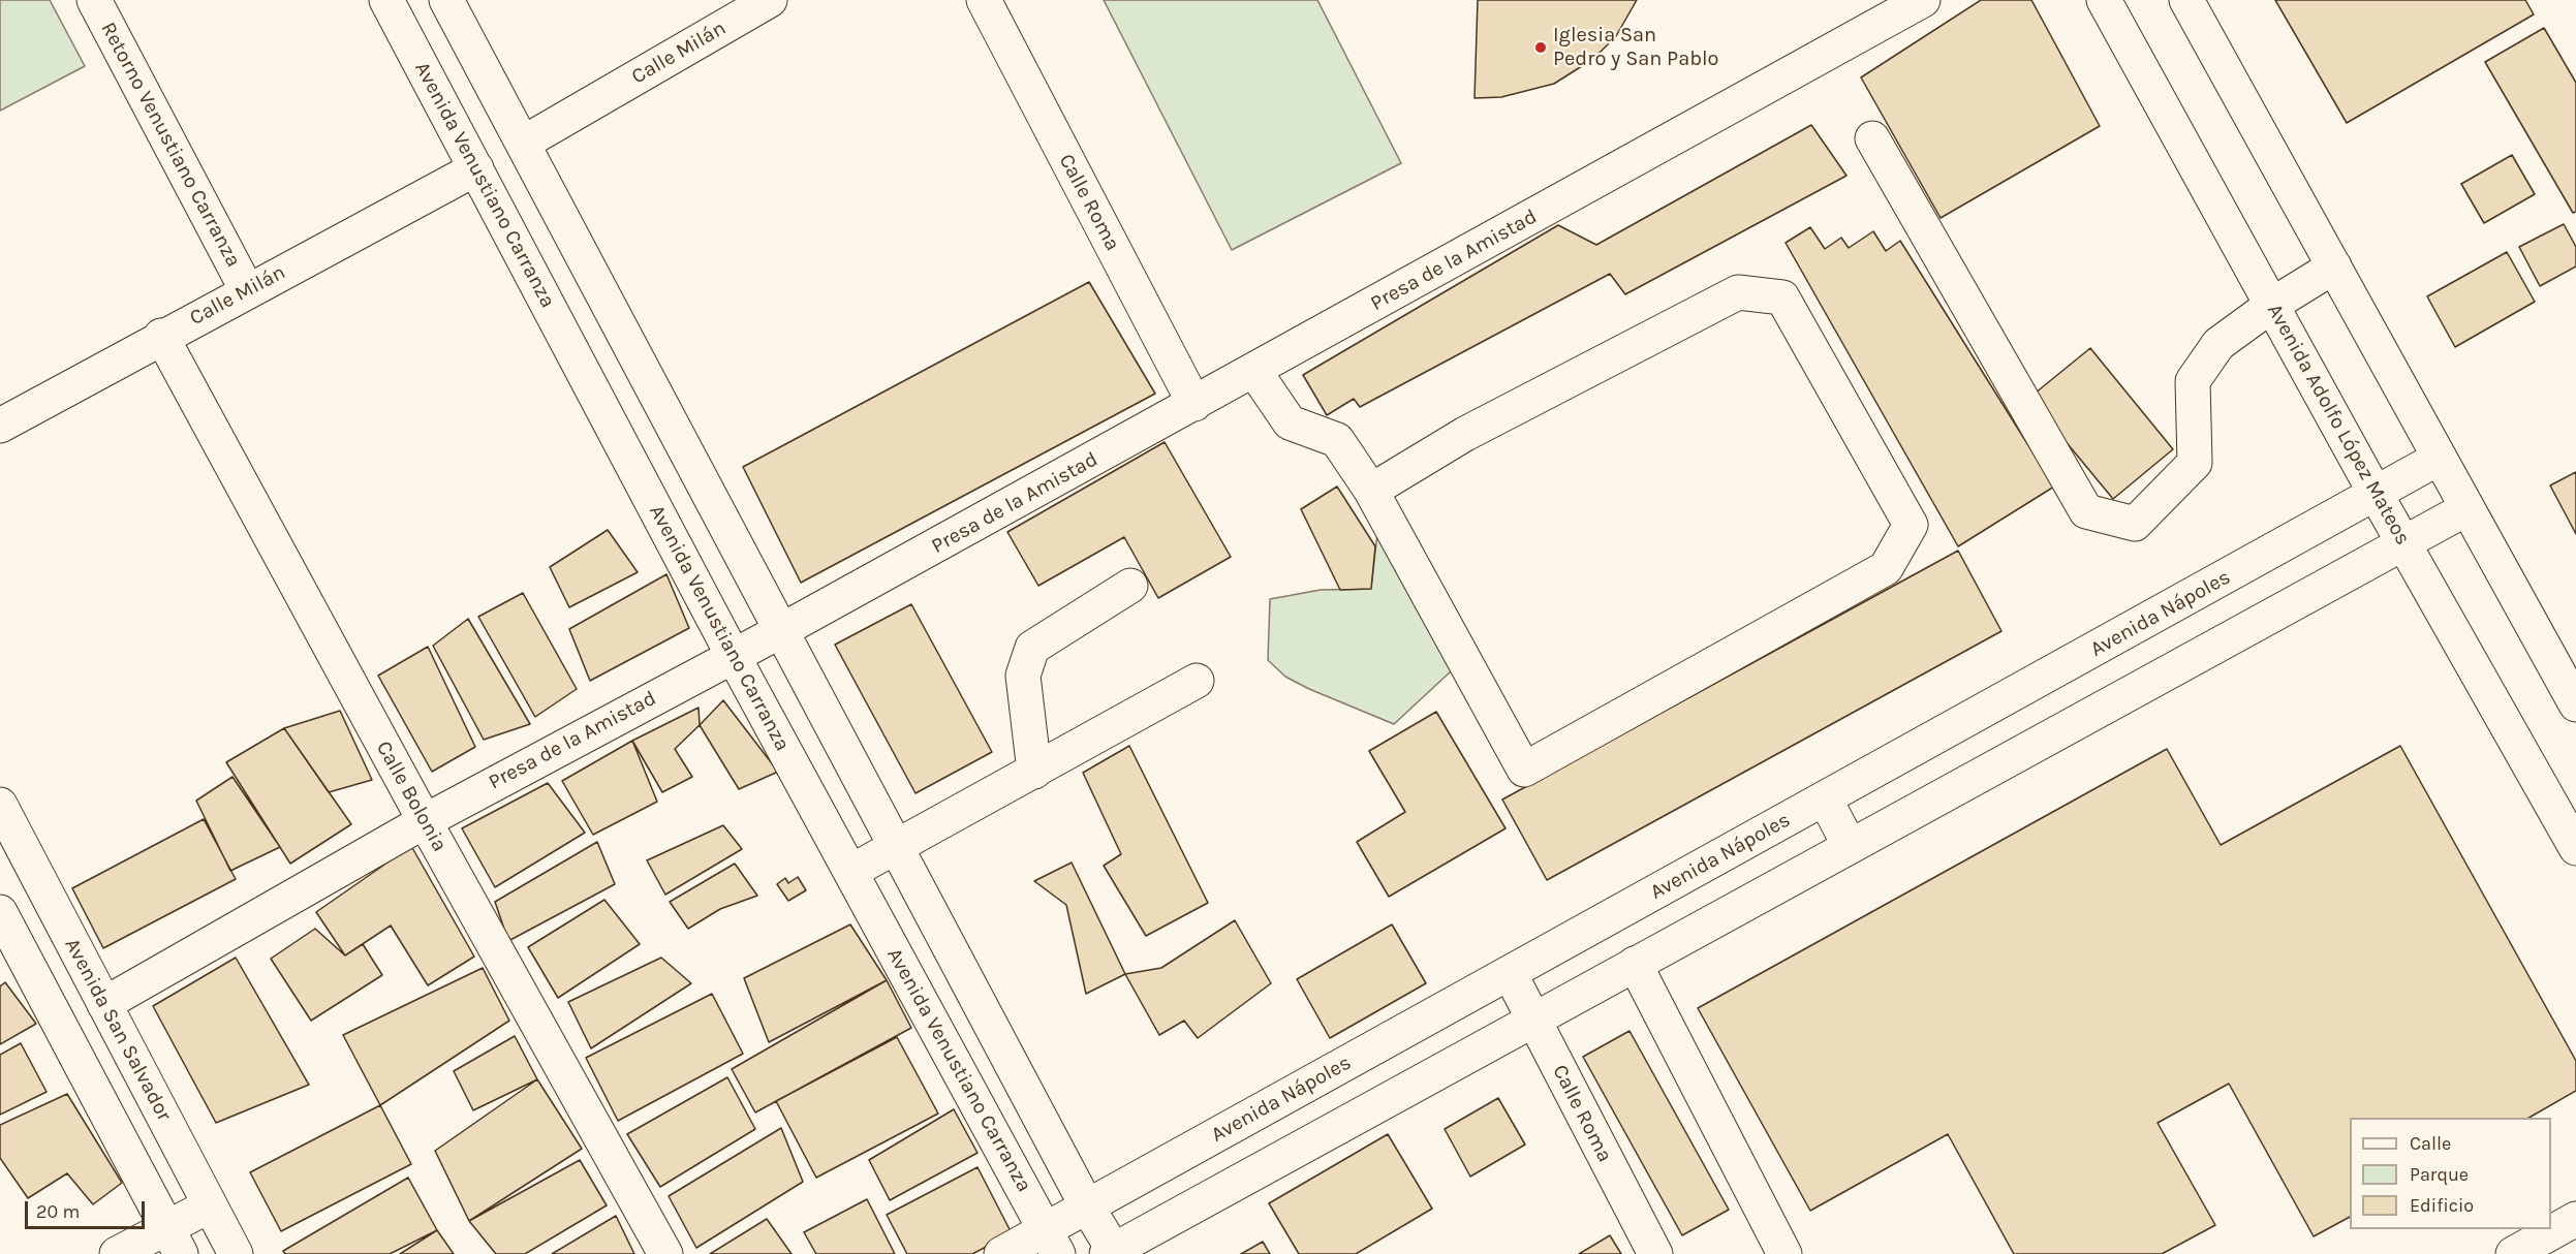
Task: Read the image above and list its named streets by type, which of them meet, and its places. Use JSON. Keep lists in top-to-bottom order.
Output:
{
  "streets": {
    "street": [
      "Calle Milán",
      "Retorno Venustiano Carranza",
      "Avenida Venustiano Carranza",
      "Calle Roma",
      "Presa de la Amistad",
      "Avenida Adolfo López Mateos",
      "Avenida Nápoles",
      "Calle Bolonia",
      "Avenida San Salvador"
    ]
  },
  "crossings": [
    ["Calle Milán", "Retorno Venustiano Carranza"],
    ["Calle Milán", "Avenida Venustiano Carranza"],
    ["Calle Milán", "Calle Bolonia"],
    ["Avenida Venustiano Carranza", "Presa de la Amistad"],
    ["Avenida Venustiano Carranza", "Avenida Nápoles"],
    ["Calle Roma", "Presa de la Amistad"],
    ["Calle Roma", "Avenida Nápoles"],
    ["Presa de la Amistad", "Calle Bolonia"],
    ["Presa de la Amistad", "Avenida San Salvador"],
    ["Avenida Adolfo López Mateos", "Avenida Nápoles"]
  ],
  "places": ["Iglesia San Pedro y San Pablo"],
  "legend": ["Calle", "Parque", "Edificio"],
  "scale_bar": "20 m"
}
